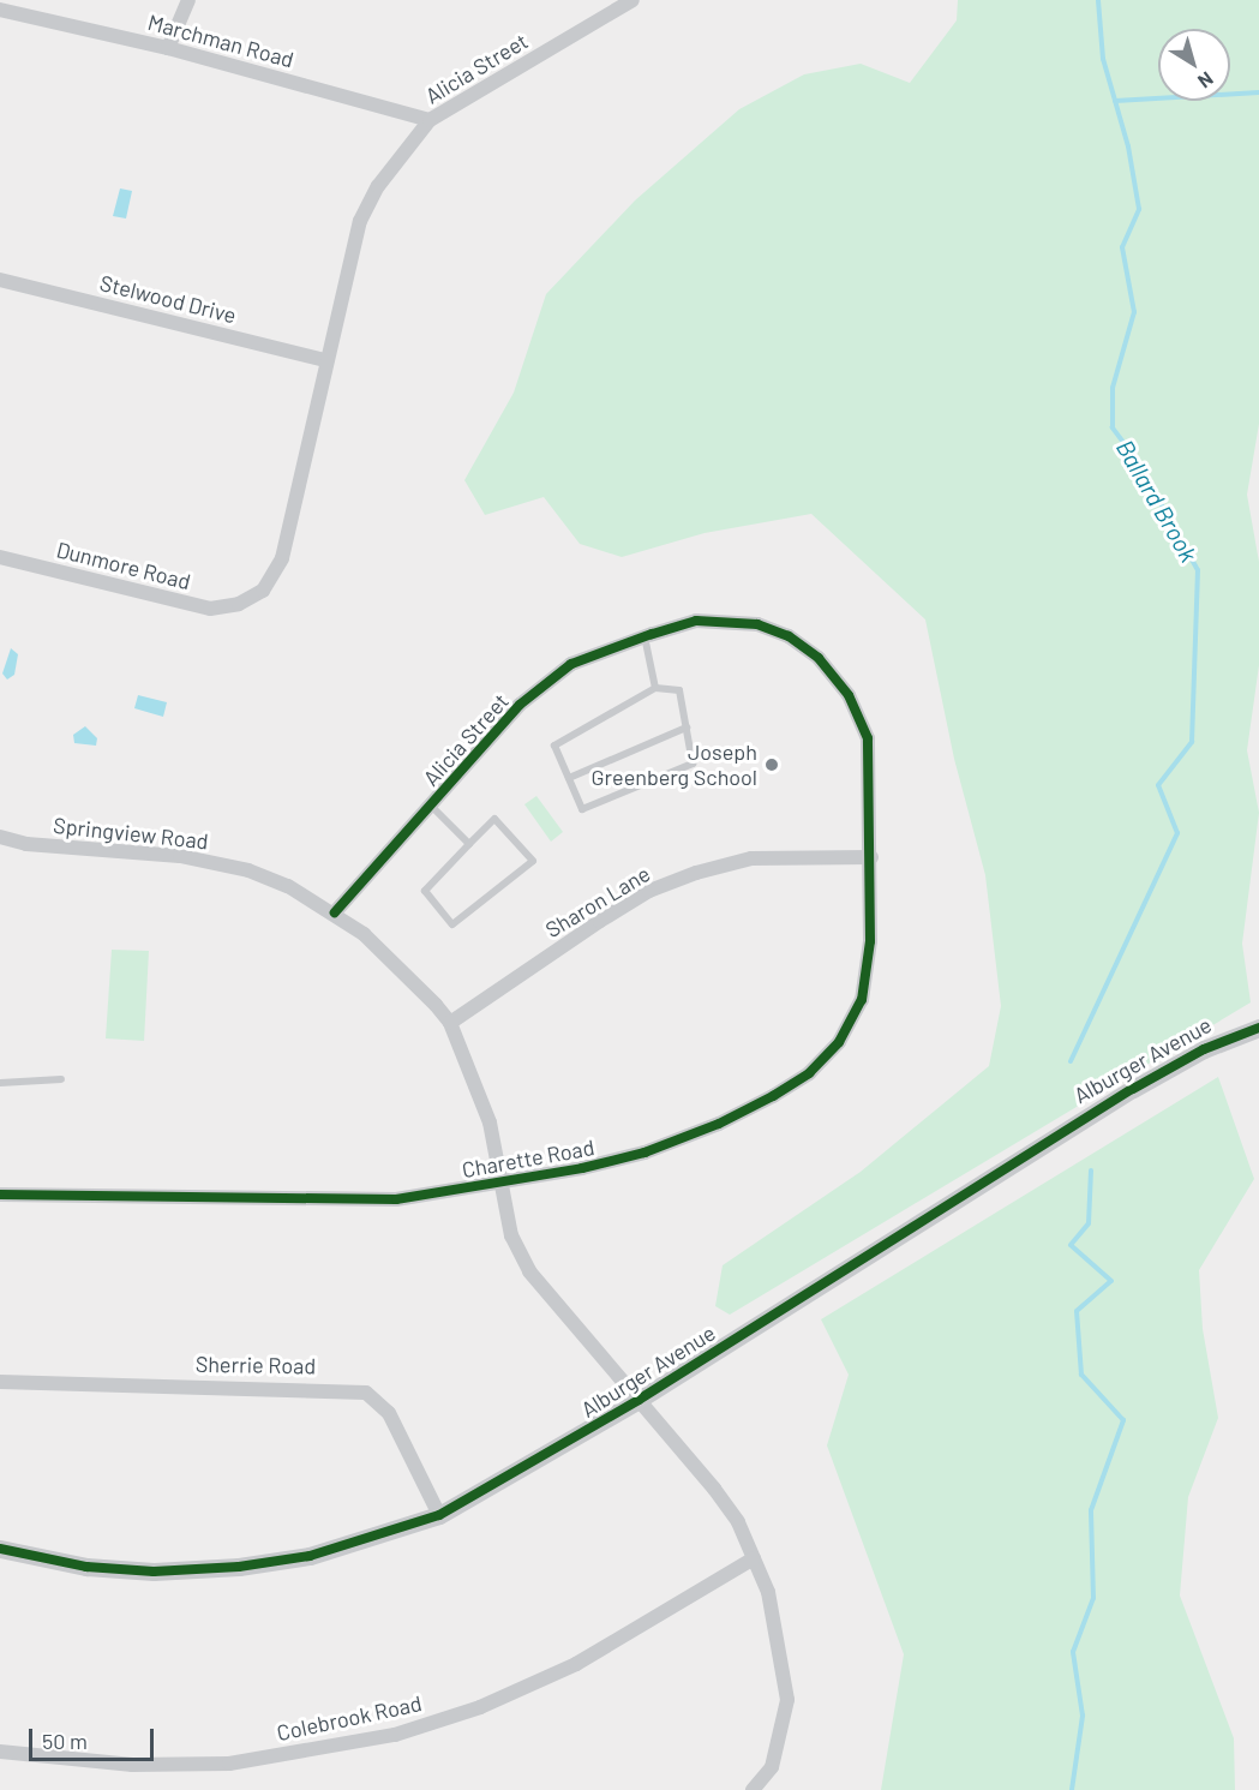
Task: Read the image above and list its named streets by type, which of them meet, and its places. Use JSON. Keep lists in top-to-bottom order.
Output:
{
  "streets": {
    "street": [
      "Marchman Road",
      "Alicia Street",
      "Stelwood Drive",
      "Dunmore Road",
      "Springview Road",
      "Sharon Lane",
      "Alburger Avenue",
      "Charette Road",
      "Sherrie Road",
      "Colebrook Road"
    ]
  },
  "crossings": [
    ["Marchman Road", "Alicia Street"],
    ["Alicia Street", "Stelwood Drive"],
    ["Alicia Street", "Dunmore Road"],
    ["Alicia Street", "Springview Road"],
    ["Alicia Street", "Sharon Lane"],
    ["Alicia Street", "Charette Road"],
    ["Springview Road", "Sharon Lane"],
    ["Springview Road", "Alburger Avenue"],
    ["Springview Road", "Charette Road"],
    ["Springview Road", "Colebrook Road"],
    ["Sharon Lane", "Charette Road"],
    ["Alburger Avenue", "Sherrie Road"]
  ],
  "water": ["Ballard Brook"],
  "places": ["Joseph Greenberg School"],
  "scale_bar": "50 m",
  "north": "bottom right"
}
